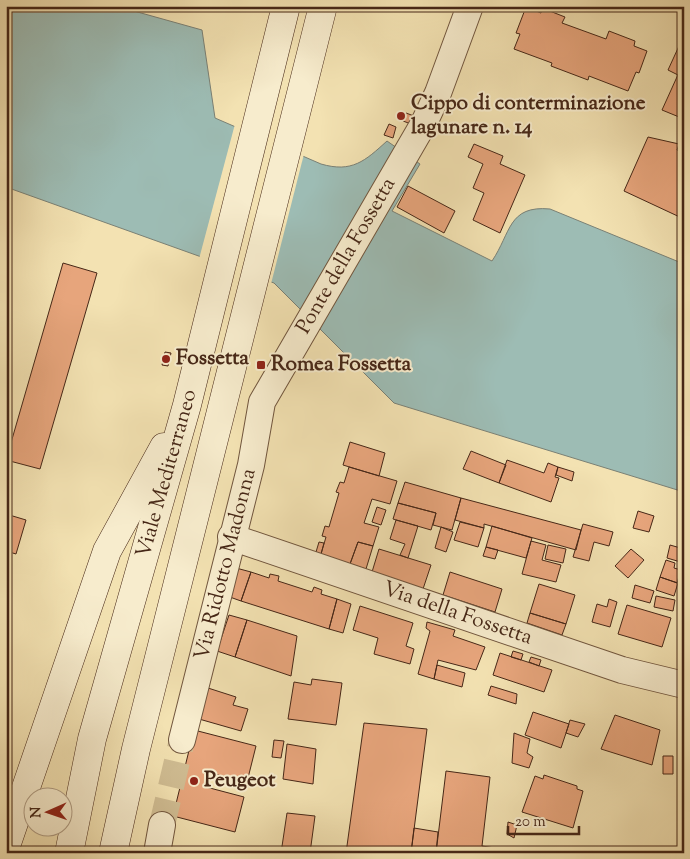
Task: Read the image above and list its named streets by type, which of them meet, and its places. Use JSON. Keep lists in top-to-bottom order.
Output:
{
  "streets": {
    "street": [
      "Ponte della Fossetta",
      "Viale Mediterraneo",
      "Via Ridotto Madonna",
      "Via della Fossetta"
    ]
  },
  "crossings": [
    ["Ponte della Fossetta", "Via Ridotto Madonna"],
    ["Via Ridotto Madonna", "Via della Fossetta"]
  ],
  "places": {
    "other": ["Cippo di conterminazione lagunare n. 14", "Fossetta", "Peugeot"],
    "transit": ["Romea Fossetta"]
  },
  "scale_bar": "20 m",
  "north": "left"
}
